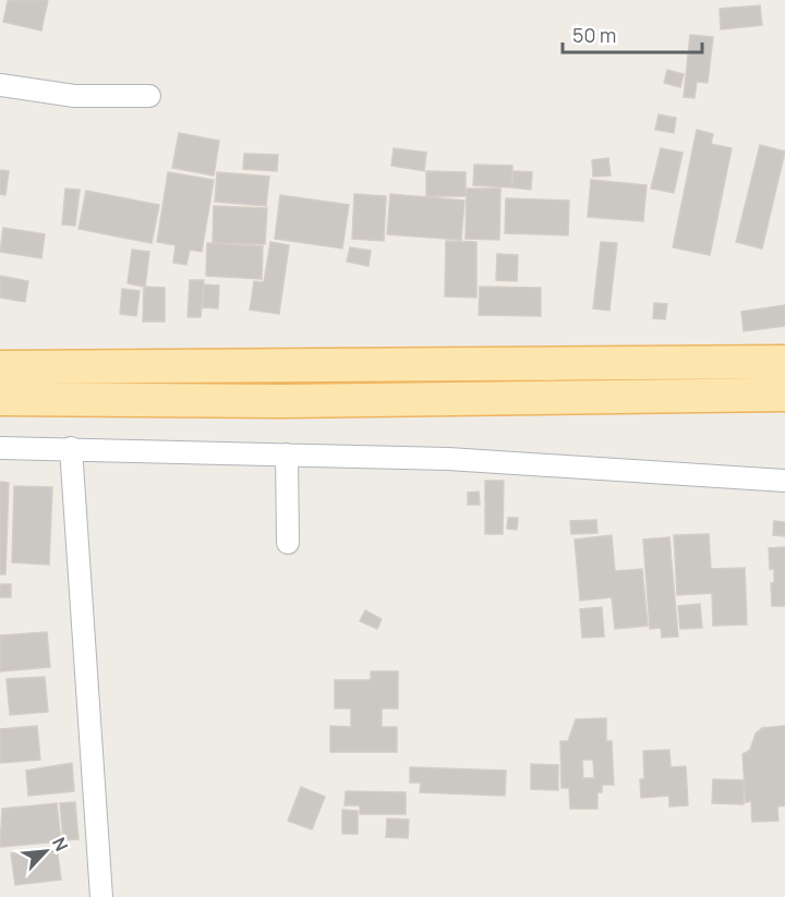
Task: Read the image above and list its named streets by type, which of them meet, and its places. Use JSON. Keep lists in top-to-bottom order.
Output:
{
  "scale_bar": "50 m",
  "north": "top right"
}
